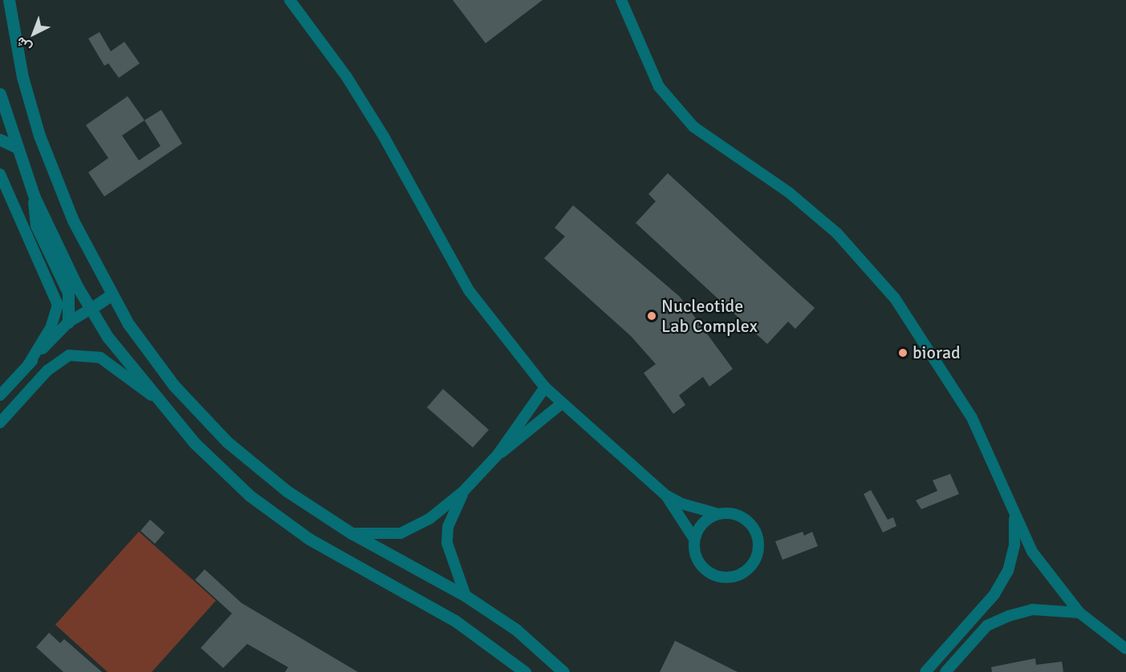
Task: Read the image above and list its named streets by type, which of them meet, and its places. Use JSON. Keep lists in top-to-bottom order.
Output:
{
  "places": ["Nucleotide Lab Complex", "biorad"],
  "north": "bottom left"
}
